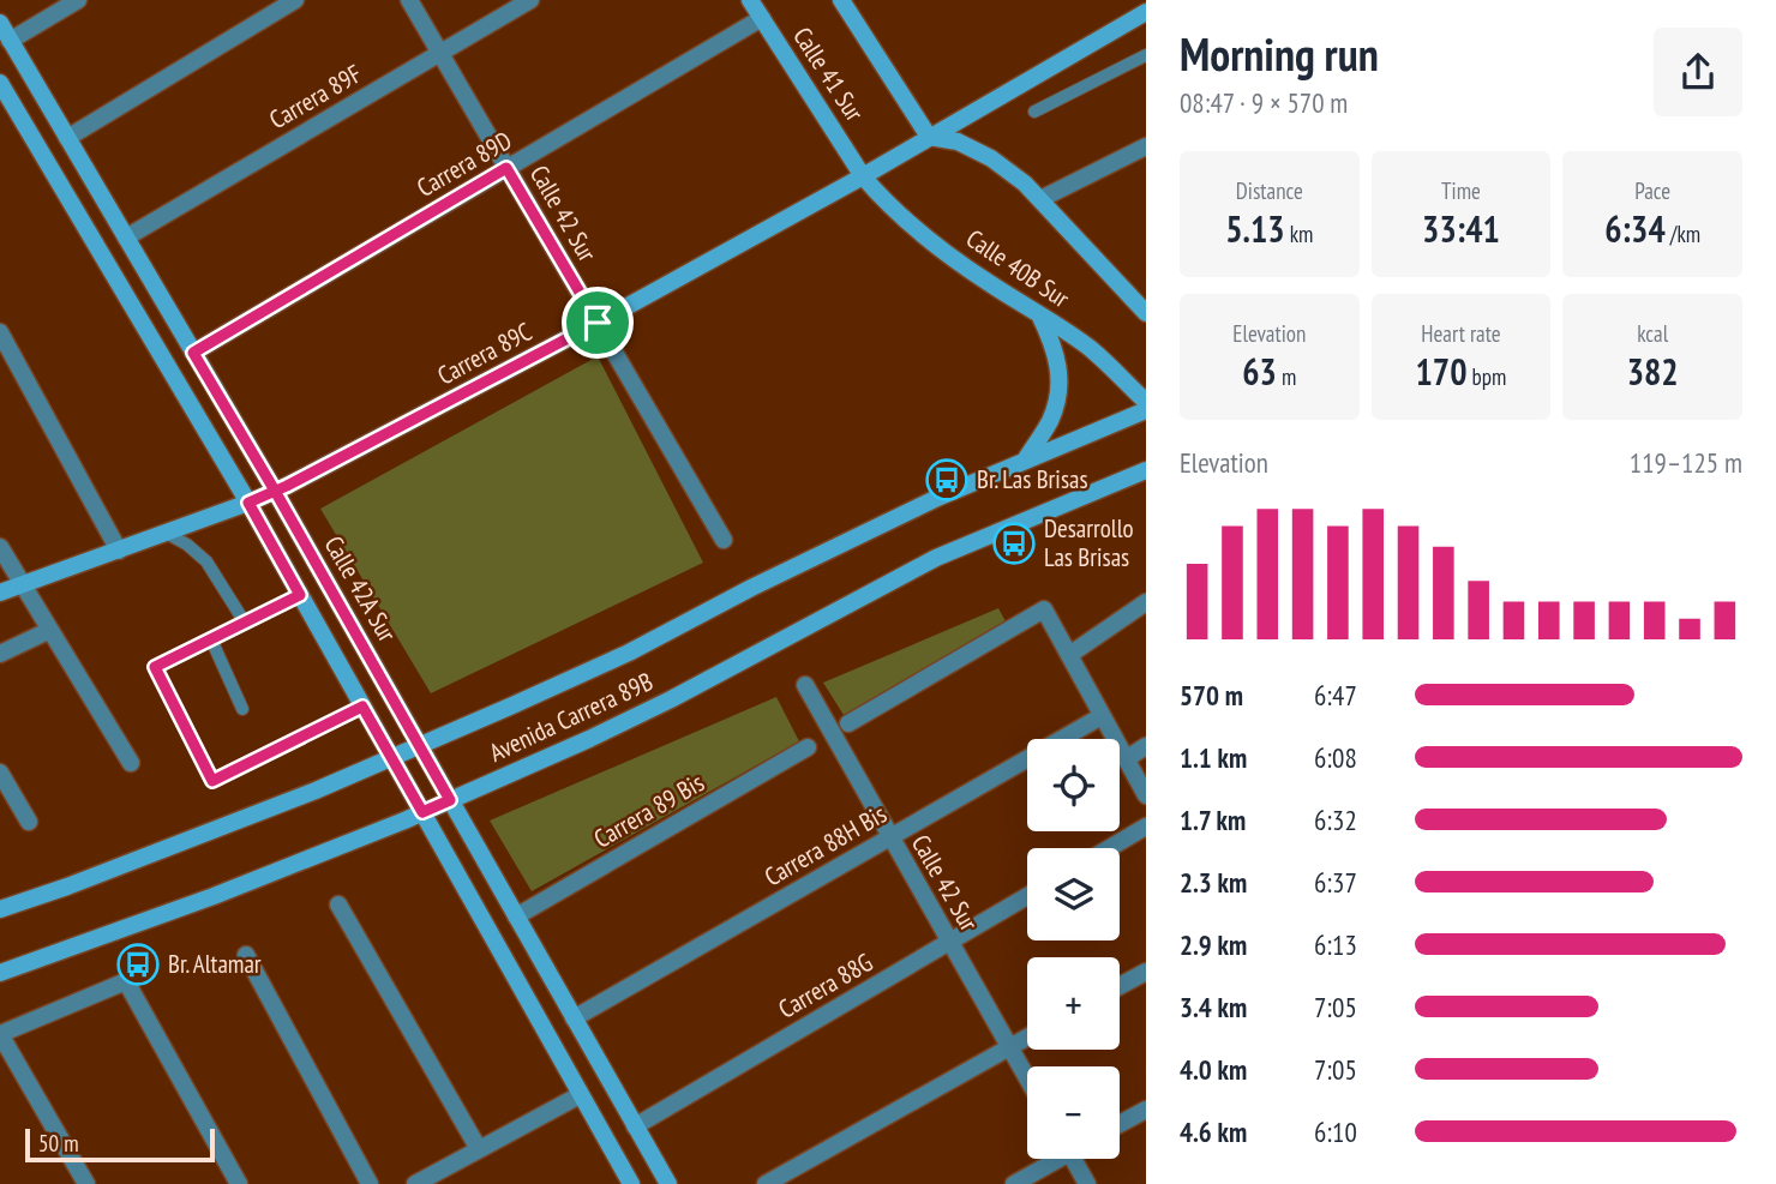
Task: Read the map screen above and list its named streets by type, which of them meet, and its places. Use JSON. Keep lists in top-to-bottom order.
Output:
{
  "streets": {
    "street": [
      "Calle 41 Sur",
      "Carrera 89F",
      "Carrera 89D",
      "Calle 42 Sur",
      "Calle 40B Sur",
      "Carrera 89C",
      "Calle 42A Sur",
      "Avenida Carrera 89B",
      "Carrera 89 Bis",
      "Carrera 88H Bis",
      "Carrera 88G"
    ]
  },
  "crossings": [
    ["Calle 41 Sur", "Carrera 89D"],
    ["Calle 41 Sur", "Calle 40B Sur"],
    ["Calle 41 Sur", "Carrera 89C"],
    ["Carrera 89F", "Calle 42 Sur"],
    ["Carrera 89F", "Calle 42A Sur"],
    ["Carrera 89D", "Calle 42 Sur"],
    ["Carrera 89D", "Calle 42A Sur"],
    ["Calle 42 Sur", "Carrera 89C"],
    ["Calle 42 Sur", "Carrera 88H Bis"],
    ["Calle 42 Sur", "Carrera 88G"],
    ["Calle 40B Sur", "Carrera 89C"],
    ["Carrera 89C", "Calle 42A Sur"],
    ["Calle 42A Sur", "Avenida Carrera 89B"],
    ["Calle 42A Sur", "Carrera 89 Bis"],
    ["Calle 42A Sur", "Carrera 88H Bis"],
    ["Calle 42A Sur", "Carrera 88G"]
  ],
  "places": {
    "bus stop": ["Br. Las Brisas", "Desarrollo Las Brisas", "Br. Altamar"]
  },
  "scale_bar": "50 m",
  "page": {
    "heading": ["Morning run", "08:47 · 9 × 570 m"],
    "stats": [
      ["Distance", "5.13 km"],
      ["Time", "33:41"],
      ["Pace", "6:34 /km"],
      ["Elevation", "63 m"],
      ["Heart rate", "170 bpm"],
      ["kcal", "382"]
    ],
    "chart": ["Elevation", "119–125 m"],
    "list": [
      {
        "name": "570 m",
        "note": "6:47"
      },
      {
        "name": "1.1 km",
        "note": "6:08"
      },
      {
        "name": "1.7 km",
        "note": "6:32"
      },
      {
        "name": "2.3 km",
        "note": "6:37"
      },
      {
        "name": "2.9 km",
        "note": "6:13"
      },
      {
        "name": "3.4 km",
        "note": "7:05"
      },
      {
        "name": "4.0 km",
        "note": "7:05"
      },
      {
        "name": "4.6 km",
        "note": "6:10"
      }
    ],
    "map_buttons": ["+", "−"],
    "scale": "50 m"
  }
}
